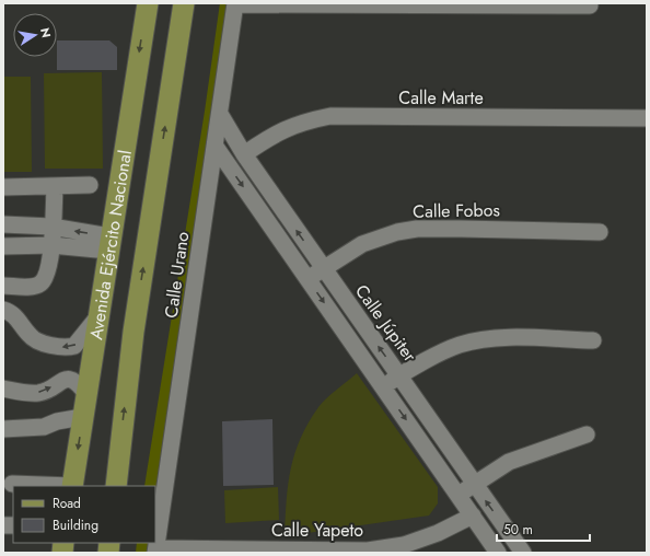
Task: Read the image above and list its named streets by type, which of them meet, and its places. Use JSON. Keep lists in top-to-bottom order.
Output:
{
  "streets": {
    "main road": ["Avenida Ejército Nacional"],
    "street": [
      "Calle Marte",
      "Calle Fobos",
      "Calle Urano",
      "Calle Júpiter",
      "Calle Yapeto"
    ]
  },
  "crossings": [
    ["Calle Marte", "Calle Júpiter"],
    ["Calle Fobos", "Calle Júpiter"],
    ["Calle Urano", "Calle Júpiter"],
    ["Calle Urano", "Calle Yapeto"]
  ],
  "legend": ["Road", "Building"],
  "scale_bar": "50 m",
  "north": "right"
}
